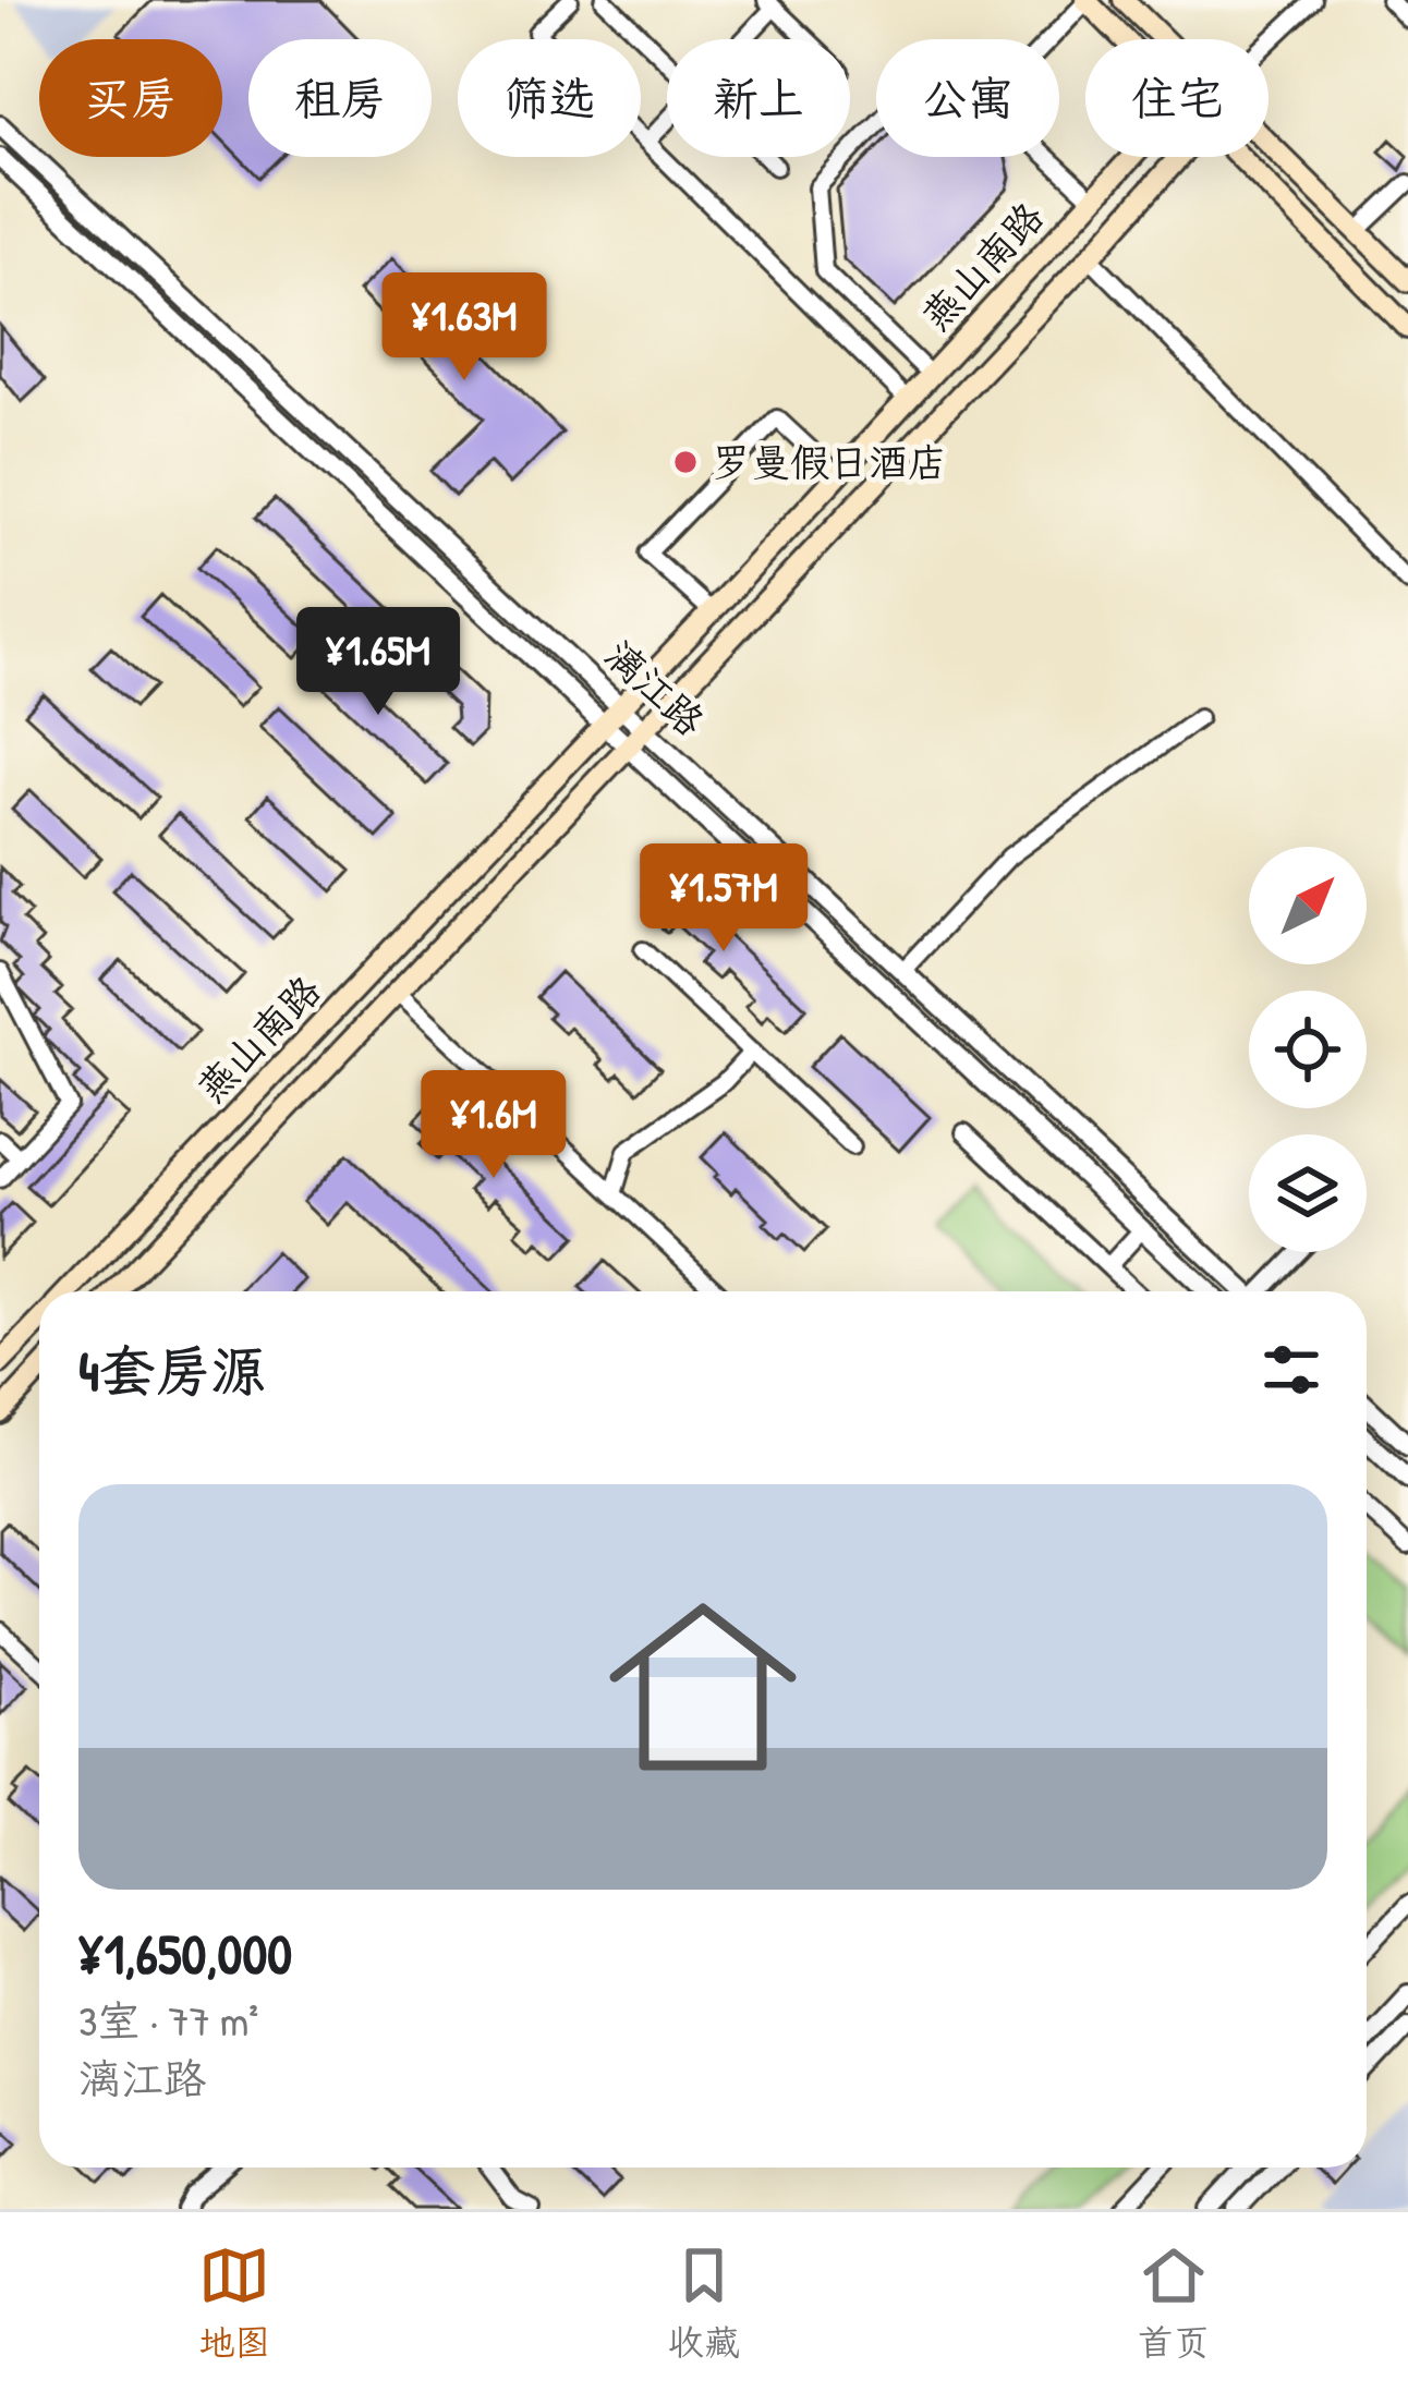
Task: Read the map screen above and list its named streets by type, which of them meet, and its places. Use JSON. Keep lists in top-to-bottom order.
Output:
{
  "streets": {
    "main road": ["燕山南路"],
    "street": ["漓江路"]
  },
  "crossings": [
    ["燕山南路", "漓江路"]
  ],
  "places": ["罗曼假日酒店"],
  "north": "top right",
  "page": {
    "chip": [
      "买房",
      "租房",
      "筛选",
      "新上",
      "公寓",
      "住宅"
    ],
    "price": [
      "¥1.63M",
      "¥1.65M",
      "¥1.57M",
      "¥1.6M"
    ],
    "heading": "4套房源",
    "list": [
      {
        "name": "¥1,650,000",
        "note": "3室 · 77 m² · 漓江路"
      }
    ],
    "tabs": ["地图", "收藏", "首页"]
  }
}
